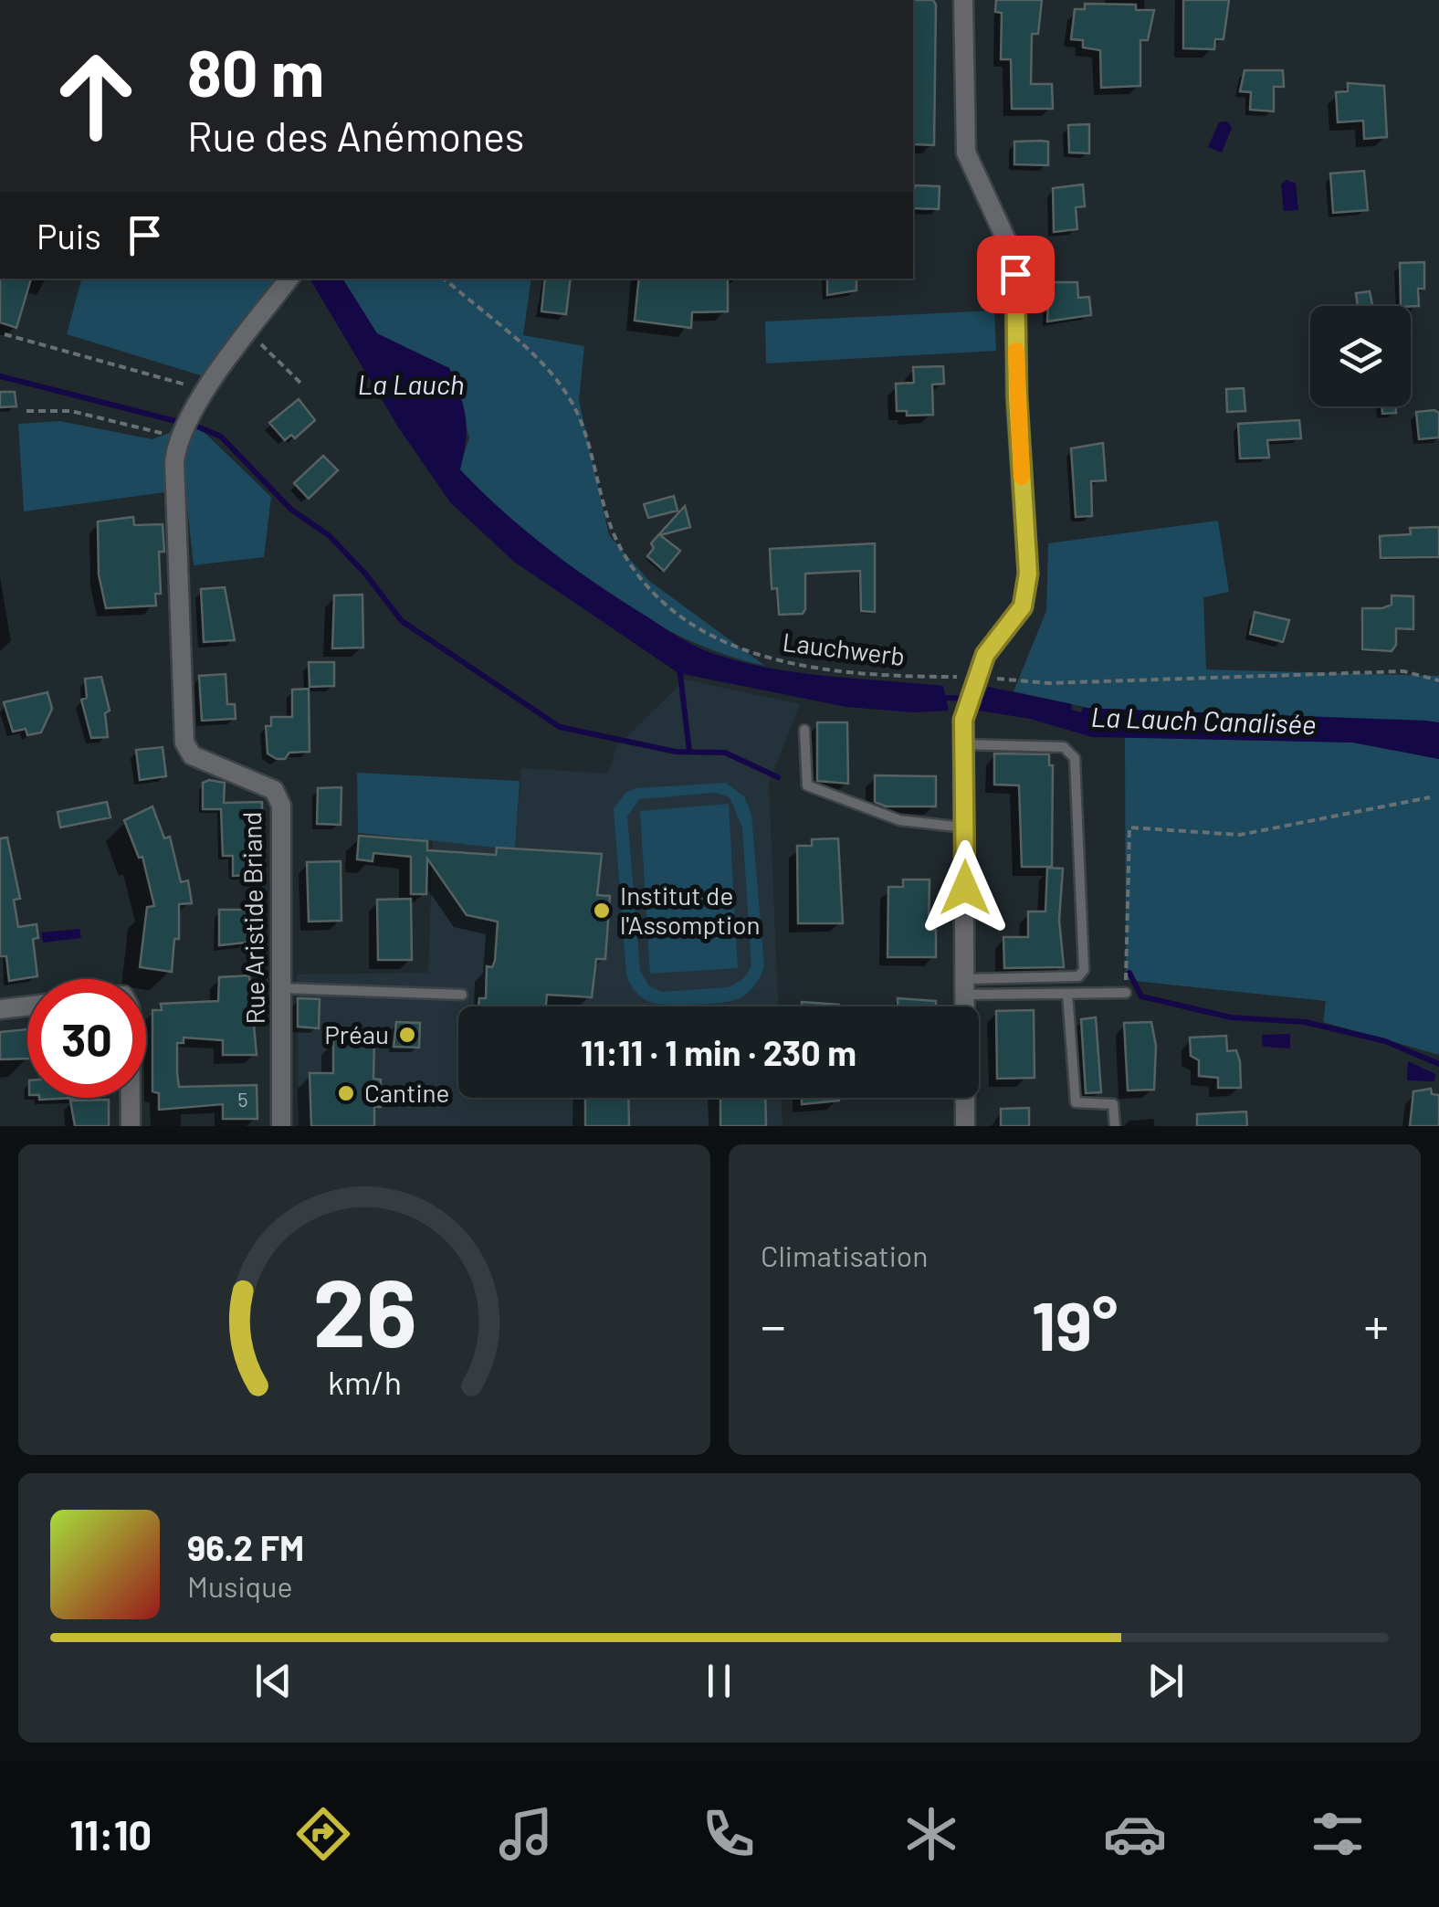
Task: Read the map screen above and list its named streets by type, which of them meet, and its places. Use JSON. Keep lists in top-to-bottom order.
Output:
{
  "streets": {
    "street": ["Rue Aristide Briand"],
    "path": ["Lauchwerb"]
  },
  "water": ["La Lauch", "La Lauch Canalisée"],
  "places": ["Institut de l'Assomption", "Préau", "Cantine"],
  "house_numbers": ["5"],
  "page": {
    "turn": ["80 m", "Rue des Anémones"],
    "then": "Puis",
    "limit": "30",
    "trip": "11:11 · 1 min · 230 m",
    "tile": "Climatisation",
    "heat": ["−", "19°", "+"],
    "song": ["96.2 FM", "Musique"],
    "tabs": "11:10",
    "gauge": ["26", "km/h"]
  }
}
